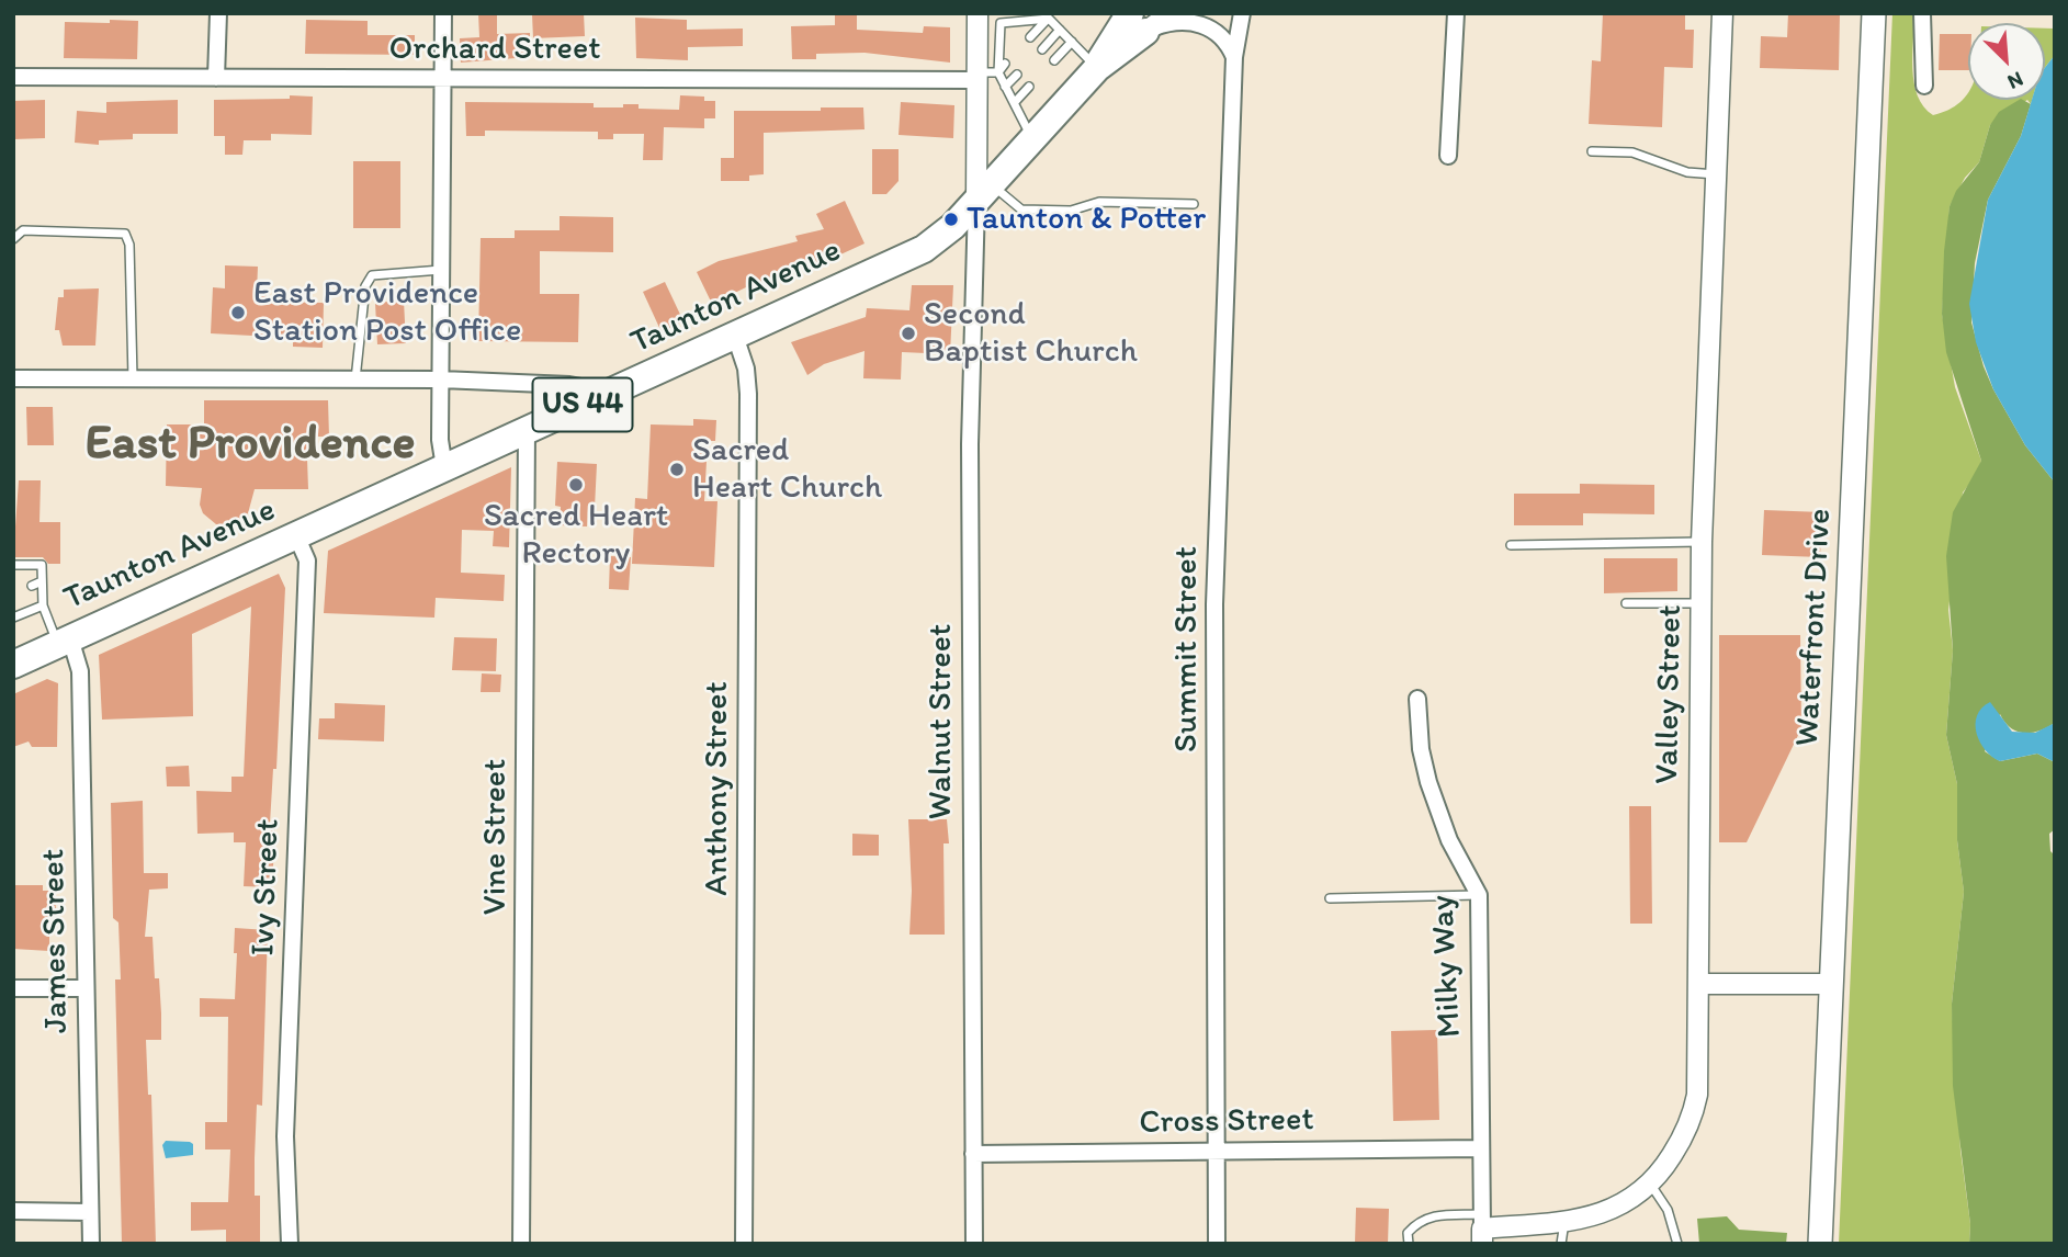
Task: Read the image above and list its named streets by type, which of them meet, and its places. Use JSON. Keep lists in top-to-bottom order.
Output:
{
  "streets": {
    "highway": ["Taunton Avenue", "US 44"],
    "main road": ["Waterfront Drive"],
    "street": [
      "Orchard Street",
      "Summit Street",
      "Valley Street",
      "Walnut Street",
      "Anthony Street",
      "Vine Street",
      "Ivy Street",
      "James Street",
      "Milky Way",
      "Cross Street"
    ]
  },
  "crossings": [
    ["Taunton Avenue", "Walnut Street"],
    ["Taunton Avenue", "Anthony Street"],
    ["Taunton Avenue", "Vine Street"],
    ["Taunton Avenue", "Ivy Street"],
    ["Taunton Avenue", "James Street"],
    ["Summit Street", "Cross Street"],
    ["Valley Street", "Milky Way"],
    ["Walnut Street", "Cross Street"],
    ["Milky Way", "Cross Street"]
  ],
  "districts": ["East Providence"],
  "places": [
    "Taunton & Potter",
    "East Providence Station Post Office",
    "Second Baptist Church",
    "Sacred Heart Church",
    "Sacred Heart Rectory"
  ],
  "north": "bottom right"
}
